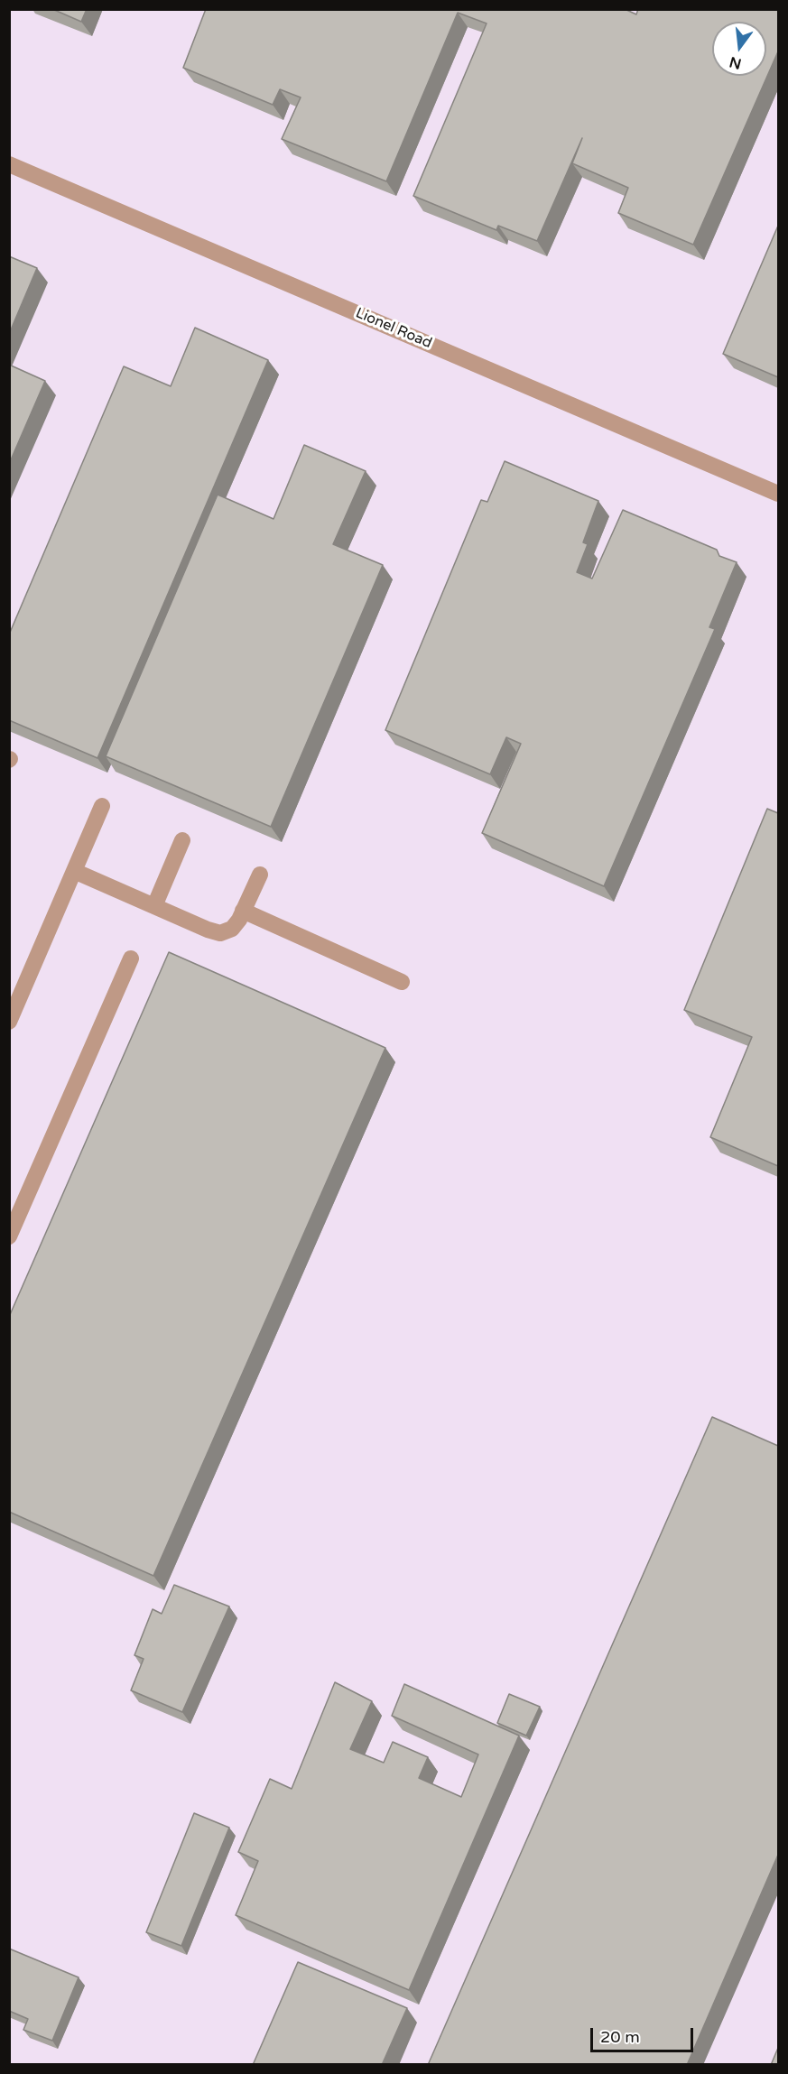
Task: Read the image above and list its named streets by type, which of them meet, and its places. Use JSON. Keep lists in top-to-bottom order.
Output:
{
  "streets": {
    "street": ["Lionel Road"]
  },
  "scale_bar": "20 m",
  "north": "bottom"
}
